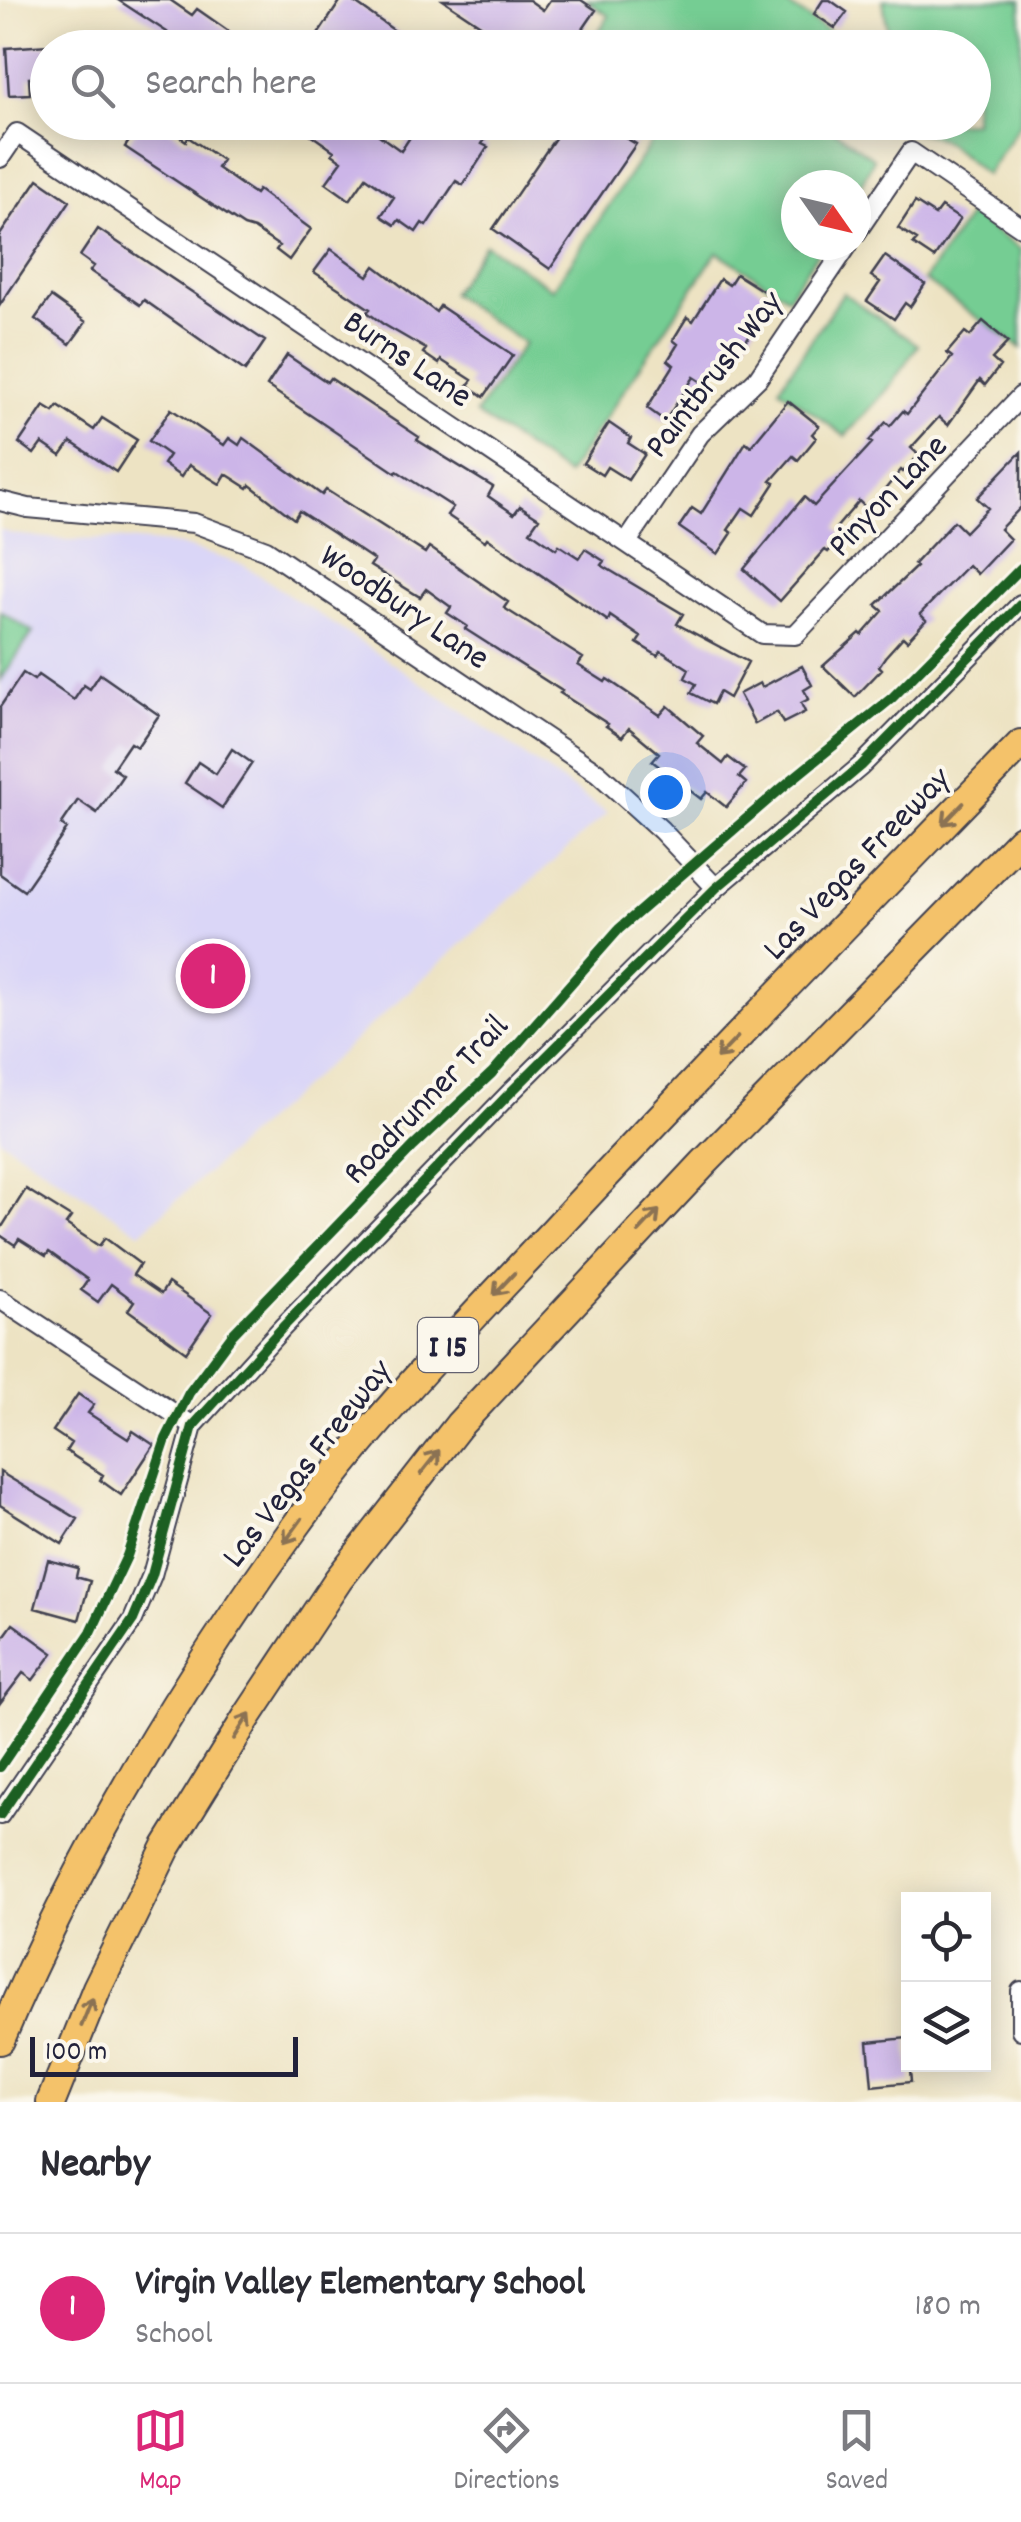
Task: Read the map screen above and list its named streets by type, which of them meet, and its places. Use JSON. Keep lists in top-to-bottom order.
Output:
{
  "streets": {
    "highway": ["Las Vegas Freeway", "I 15"],
    "street": [
      "Burns Lane",
      "Paintbrush Way",
      "Pinyon Lane",
      "Woodbury Lane"
    ],
    "cycle path": ["Roadrunner Trail"]
  },
  "crossings": [
    ["Burns Lane", "Paintbrush Way"],
    ["Burns Lane", "Pinyon Lane"]
  ],
  "scale_bar": "100 m",
  "north": "bottom right",
  "page": {
    "search": "Search here",
    "pins": "1",
    "scale": "100 m",
    "heading": "Nearby",
    "list": [
      {
        "mark": "1",
        "name": "Virgin Valley Elementary School",
        "note": "School",
        "value": "180 m"
      }
    ],
    "nav": ["Map", "Directions", "Saved"]
  }
}
